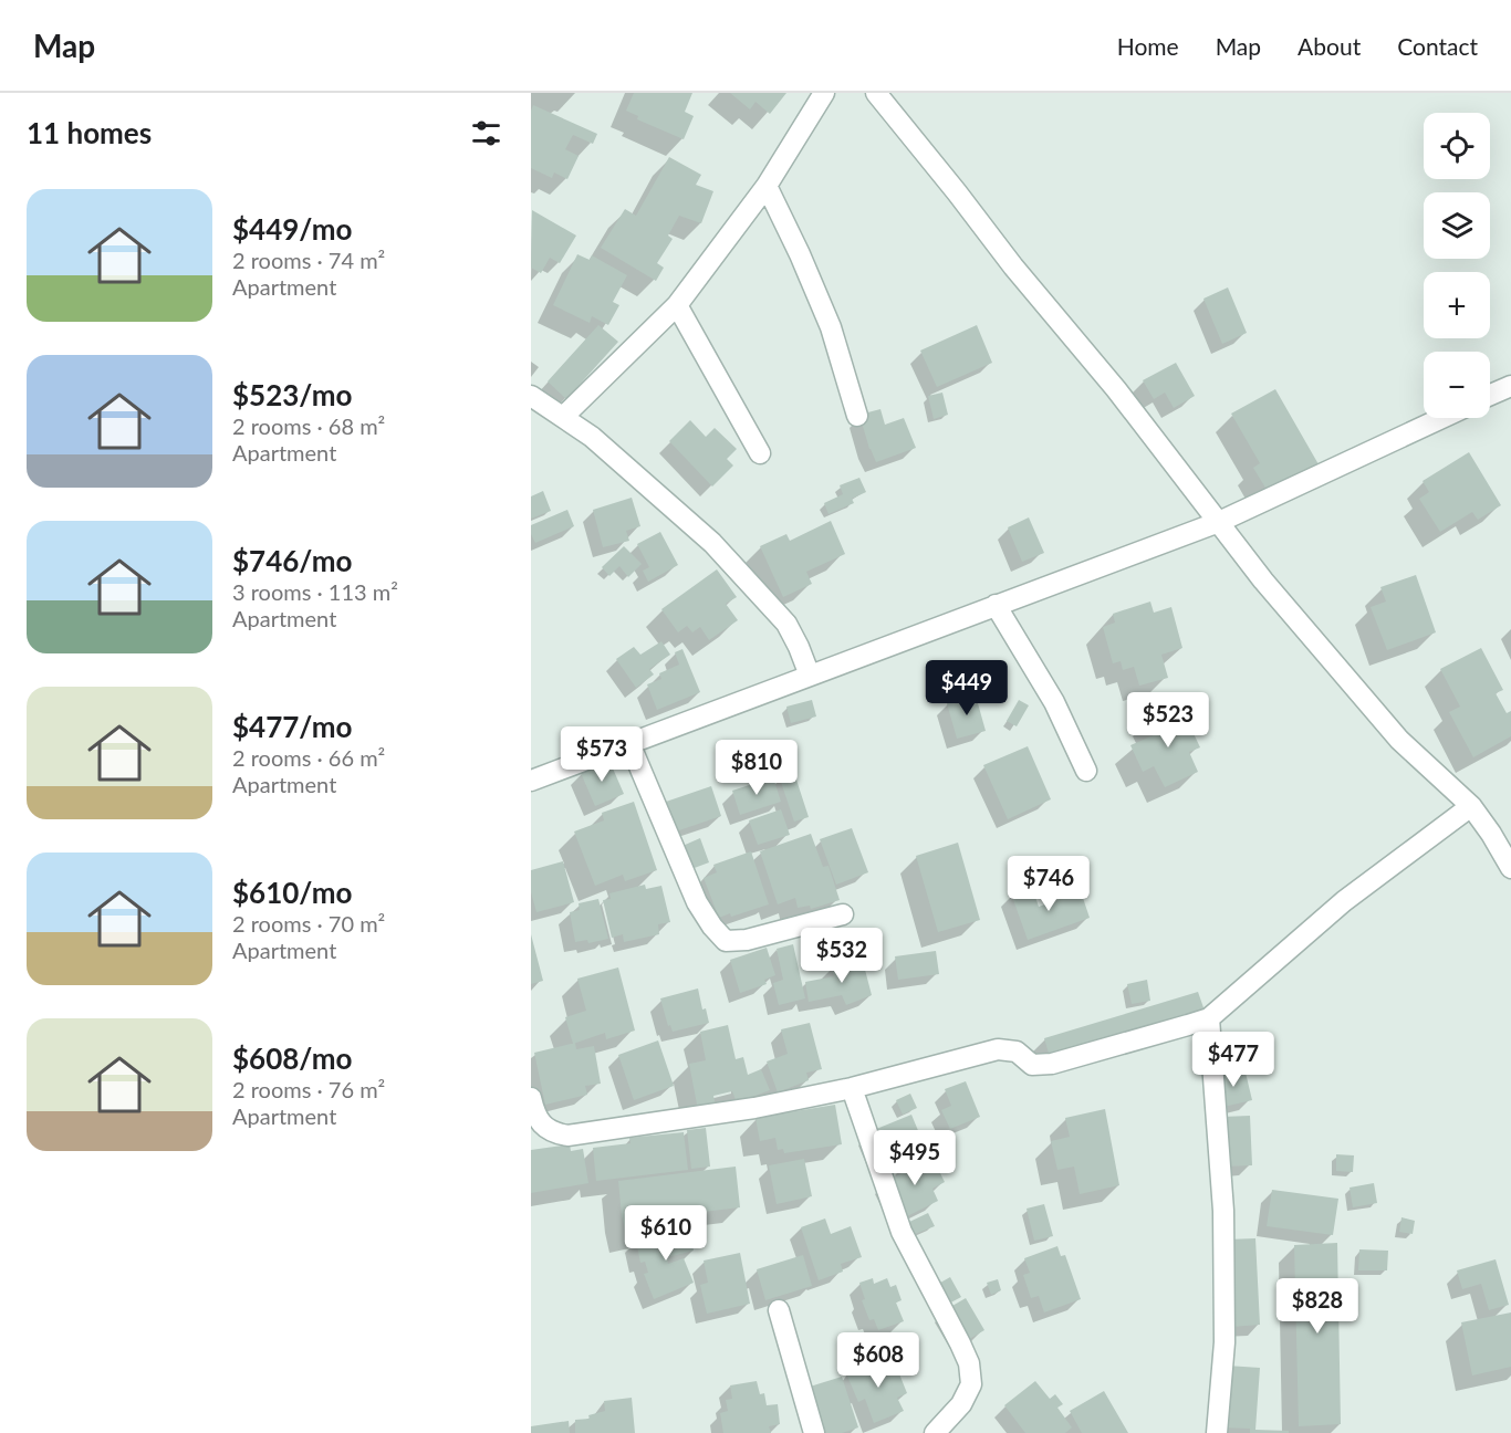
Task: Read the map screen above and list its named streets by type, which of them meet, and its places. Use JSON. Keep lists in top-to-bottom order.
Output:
{
  "page": {
    "header": "Map",
    "nav": [
      "Home",
      "Map",
      "About",
      "Contact"
    ],
    "heading": "11 homes",
    "map_buttons": ["+", "−"],
    "list": [
      {
        "name": "$449/mo",
        "note": "2 rooms · 74 m² · Apartment"
      },
      {
        "name": "$523/mo",
        "note": "2 rooms · 68 m² · Apartment"
      },
      {
        "name": "$746/mo",
        "note": "3 rooms · 113 m² · Apartment"
      },
      {
        "name": "$477/mo",
        "note": "2 rooms · 66 m² · Apartment"
      },
      {
        "name": "$610/mo",
        "note": "2 rooms · 70 m² · Apartment"
      },
      {
        "name": "$608/mo",
        "note": "2 rooms · 76 m² · Apartment"
      }
    ],
    "price": [
      "$449",
      "$523",
      "$573",
      "$810",
      "$746",
      "$532",
      "$477",
      "$495",
      "$610",
      "$828",
      "$608"
    ]
  }
}
